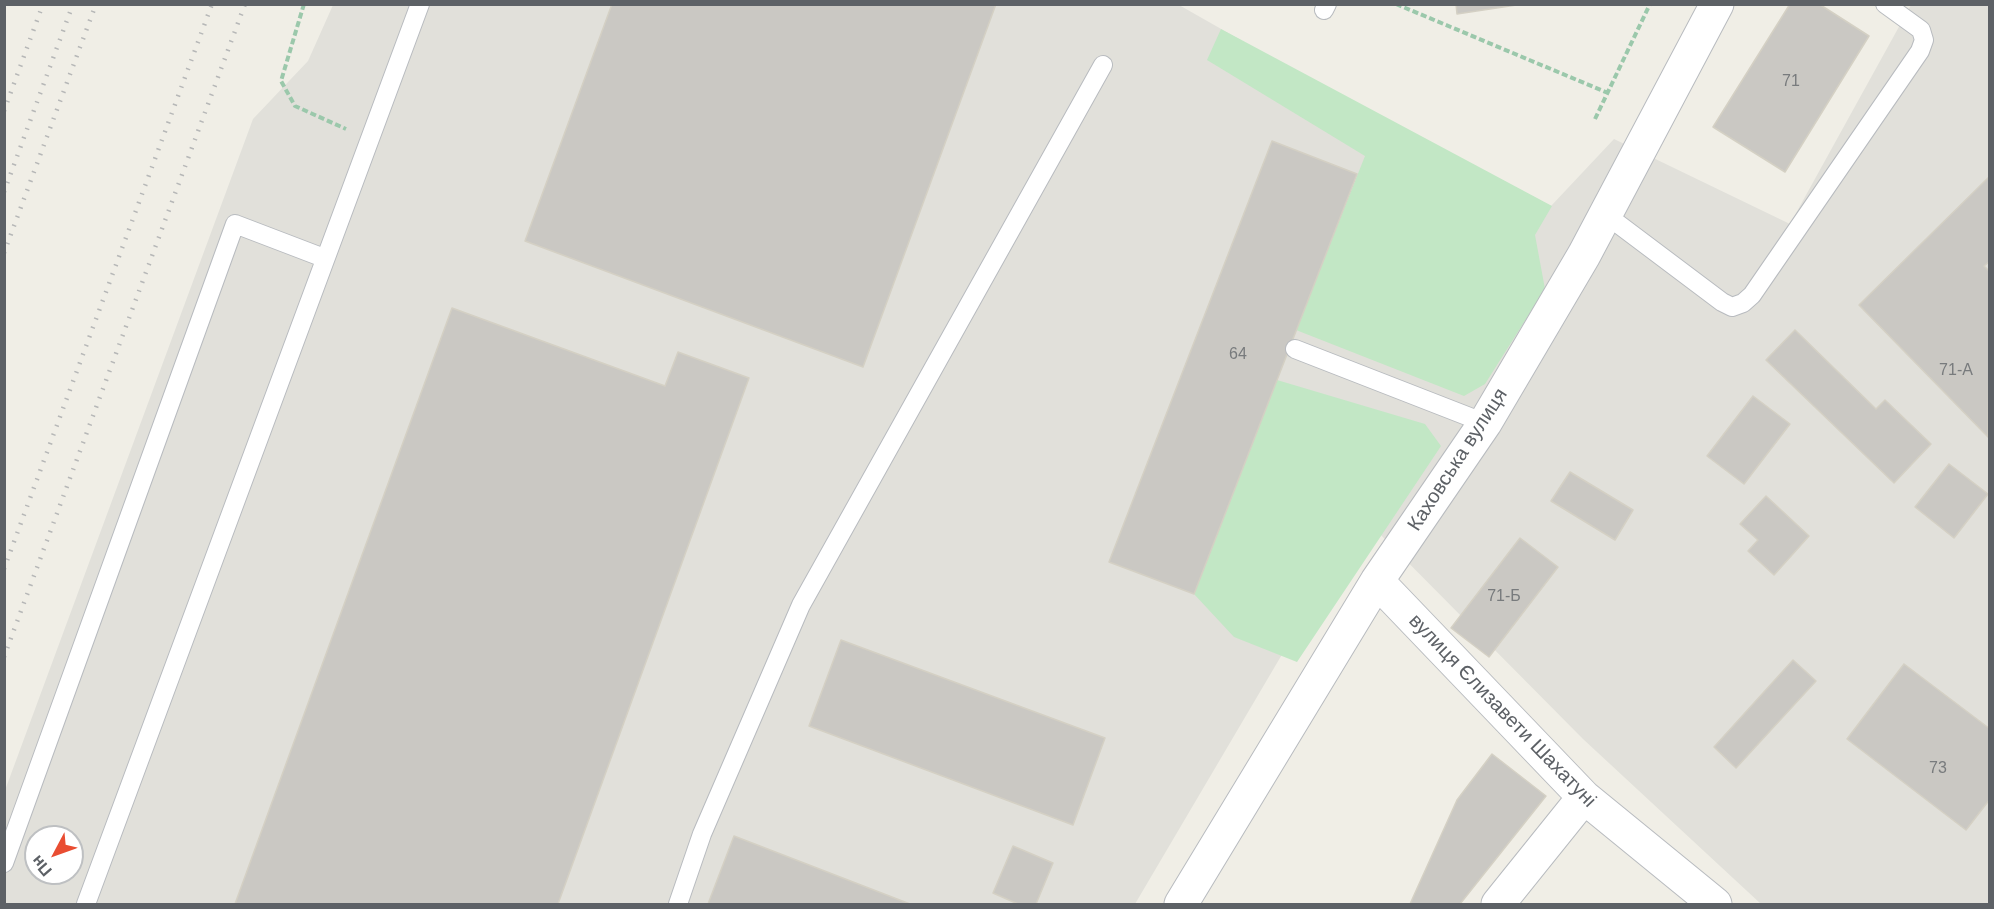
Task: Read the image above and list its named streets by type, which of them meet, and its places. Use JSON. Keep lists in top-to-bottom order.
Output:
{
  "streets": {
    "street": ["Каховська вулиця", "вулиця Єлизавети Шахатуні"]
  },
  "crossings": [
    ["Каховська вулиця", "вулиця Єлизавети Шахатуні"]
  ],
  "house_numbers": [
    "71",
    "64",
    "71-А",
    "71-Б",
    "73"
  ],
  "north": "bottom left"
}
